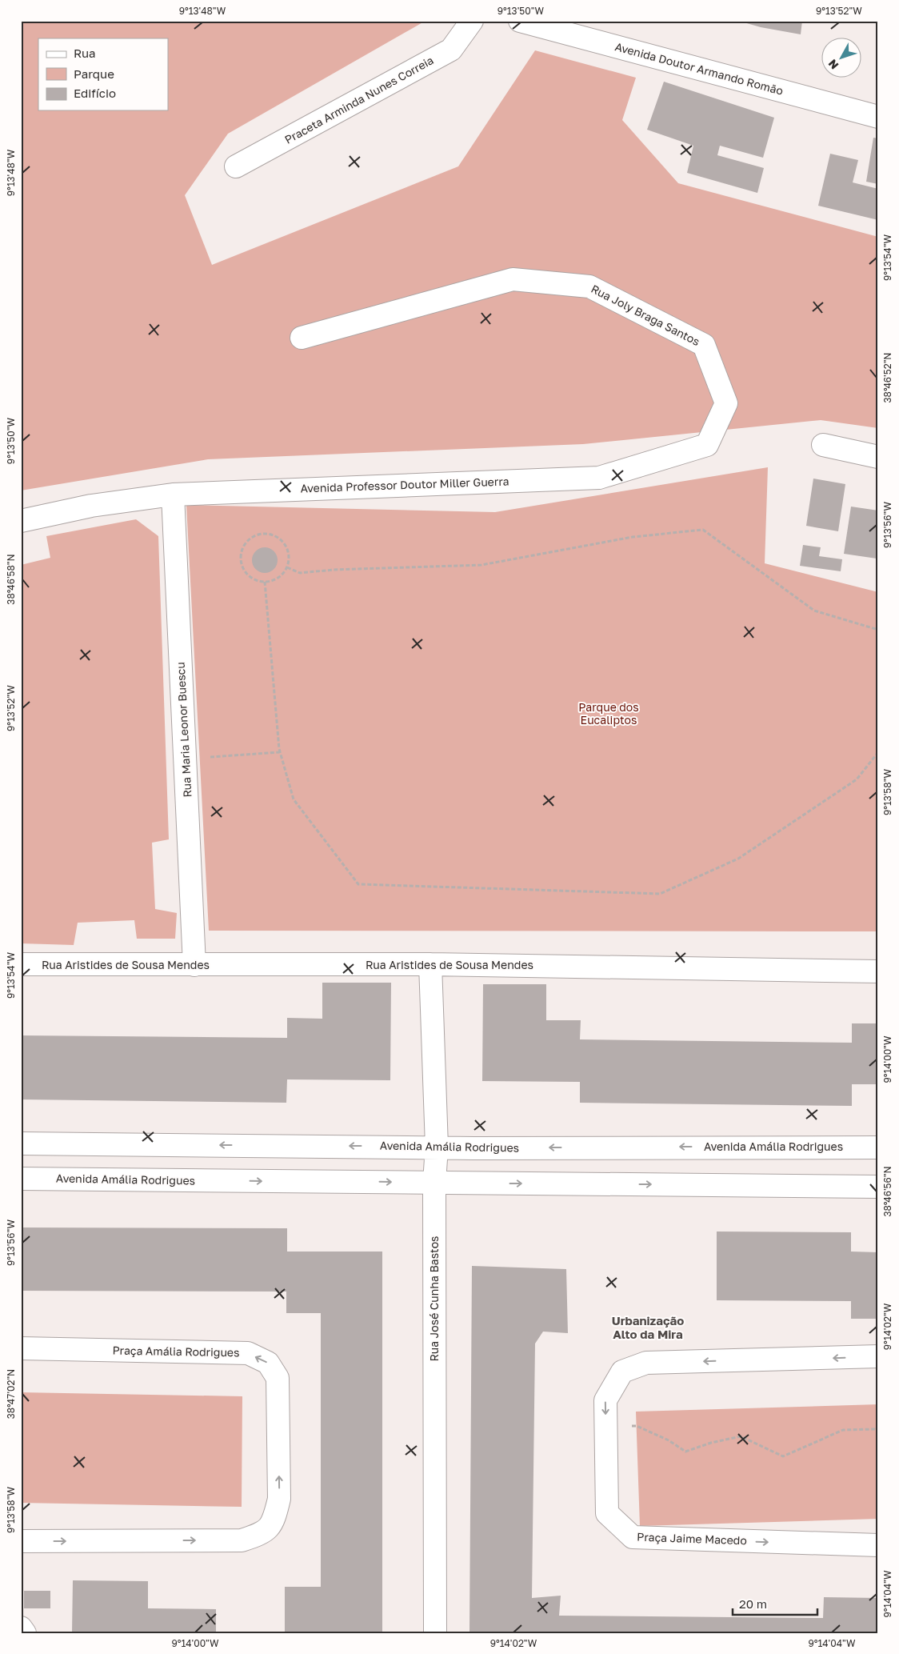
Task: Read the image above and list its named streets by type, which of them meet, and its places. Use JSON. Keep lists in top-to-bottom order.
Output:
{
  "streets": {
    "street": [
      "Avenida Doutor Armando Romão",
      "Praceta Arminda Nunes Correia",
      "Rua Joly Braga Santos",
      "Avenida Professor Doutor Miller Guerra",
      "Rua Maria Leonor Buescu",
      "Rua Aristides de Sousa Mendes",
      "Avenida Amália Rodrigues",
      "Rua José Cunha Bastos",
      "Praça Amália Rodrigues",
      "Praça Jaime Macedo"
    ]
  },
  "crossings": [
    ["Rua Joly Braga Santos", "Avenida Professor Doutor Miller Guerra"],
    ["Avenida Professor Doutor Miller Guerra", "Rua Maria Leonor Buescu"],
    ["Rua Maria Leonor Buescu", "Rua Aristides de Sousa Mendes"],
    ["Rua Aristides de Sousa Mendes", "Rua José Cunha Bastos"],
    ["Avenida Amália Rodrigues", "Rua José Cunha Bastos"]
  ],
  "districts": ["Urbanização Alto da Mira"],
  "parks": ["Parque dos Eucaliptos"],
  "legend": ["Rua", "Parque", "Edifício"],
  "scale_bar": "20 m",
  "north": "bottom left",
  "coordinates": [
    "9°13'48\"W",
    "9°13'50\"W",
    "9°13'52\"W",
    "9°13'54\"W",
    "38°46'52\"N",
    "9°13'56\"W",
    "38°46'58\"N",
    "9°13'58\"W",
    "9°14'00\"W",
    "38°46'56\"N",
    "9°14'02\"W",
    "38°47'02\"N",
    "9°14'04\"W"
  ]
}
